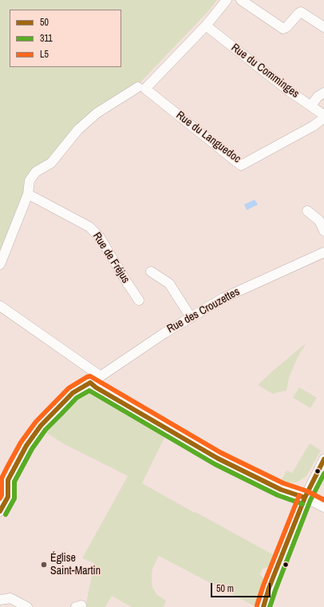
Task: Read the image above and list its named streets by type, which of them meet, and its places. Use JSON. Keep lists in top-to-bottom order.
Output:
{
  "streets": {
    "street": [
      "Rue du Comminges",
      "Rue du Languedoc",
      "Rue de Fréjus",
      "Rue des Crouzettes"
    ]
  },
  "places": ["Église Saint-Martin"],
  "lines": ["transit line L5", "transit line 50", "transit line 311"],
  "legend": ["50", "311", "L5"],
  "scale_bar": "50 m"
}
